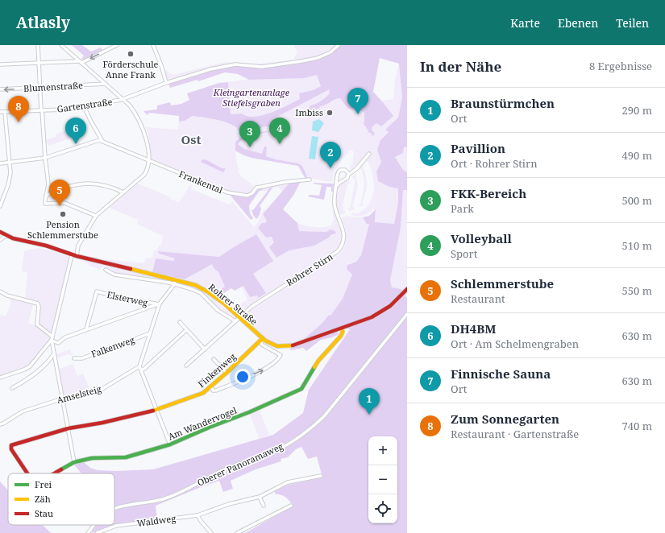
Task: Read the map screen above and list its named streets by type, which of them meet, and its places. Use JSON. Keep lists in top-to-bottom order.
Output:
{
  "streets": {
    "street": [
      "Blumenstraße",
      "Gartenstraße",
      "Frankental",
      "Rohrer Stirn",
      "Elsterweg",
      "Rohrer Straße",
      "Falkenweg",
      "Finkenweg",
      "Amselsteig",
      "Am Wandervogel",
      "Oberer Panoramaweg",
      "Waldweg"
    ]
  },
  "crossings": [
    ["Rohrer Stirn", "Rohrer Straße"],
    ["Rohrer Straße", "Finkenweg"],
    ["Rohrer Straße", "Am Wandervogel"]
  ],
  "districts": ["Ost"],
  "parks": ["Kleingartenanlage Stiefelsgraben"],
  "places": ["Förderschule Anne Frank", "Imbiss", "Pension Schlemmerstube"],
  "legend": ["Frei", "Zäh", "Stau"],
  "page": {
    "header": "Atlasly",
    "nav": ["Karte", "Ebenen", "Teilen"],
    "heading": ["In der Nähe", "8 Ergebnisse"],
    "list": [
      {
        "mark": "1",
        "name": "Braunstürmchen",
        "note": "Ort",
        "value": "290 m"
      },
      {
        "mark": "2",
        "name": "Pavillion",
        "note": "Ort · Rohrer Stirn",
        "value": "490 m"
      },
      {
        "mark": "3",
        "name": "FKK-Bereich",
        "note": "Park",
        "value": "500 m"
      },
      {
        "mark": "4",
        "name": "Volleyball",
        "note": "Sport",
        "value": "510 m"
      },
      {
        "mark": "5",
        "name": "Schlemmerstube",
        "note": "Restaurant",
        "value": "550 m"
      },
      {
        "mark": "6",
        "name": "DH4BM",
        "note": "Ort · Am Schelmengraben",
        "value": "630 m"
      },
      {
        "mark": "7",
        "name": "Finnische Sauna",
        "note": "Ort",
        "value": "630 m"
      },
      {
        "mark": "8",
        "name": "Zum Sonnegarten",
        "note": "Restaurant · Gartenstraße",
        "value": "740 m"
      }
    ],
    "pins": [
      "7",
      "8",
      "4",
      "6",
      "3",
      "2",
      "5",
      "1"
    ],
    "map_buttons": ["+", "−"]
  }
}
